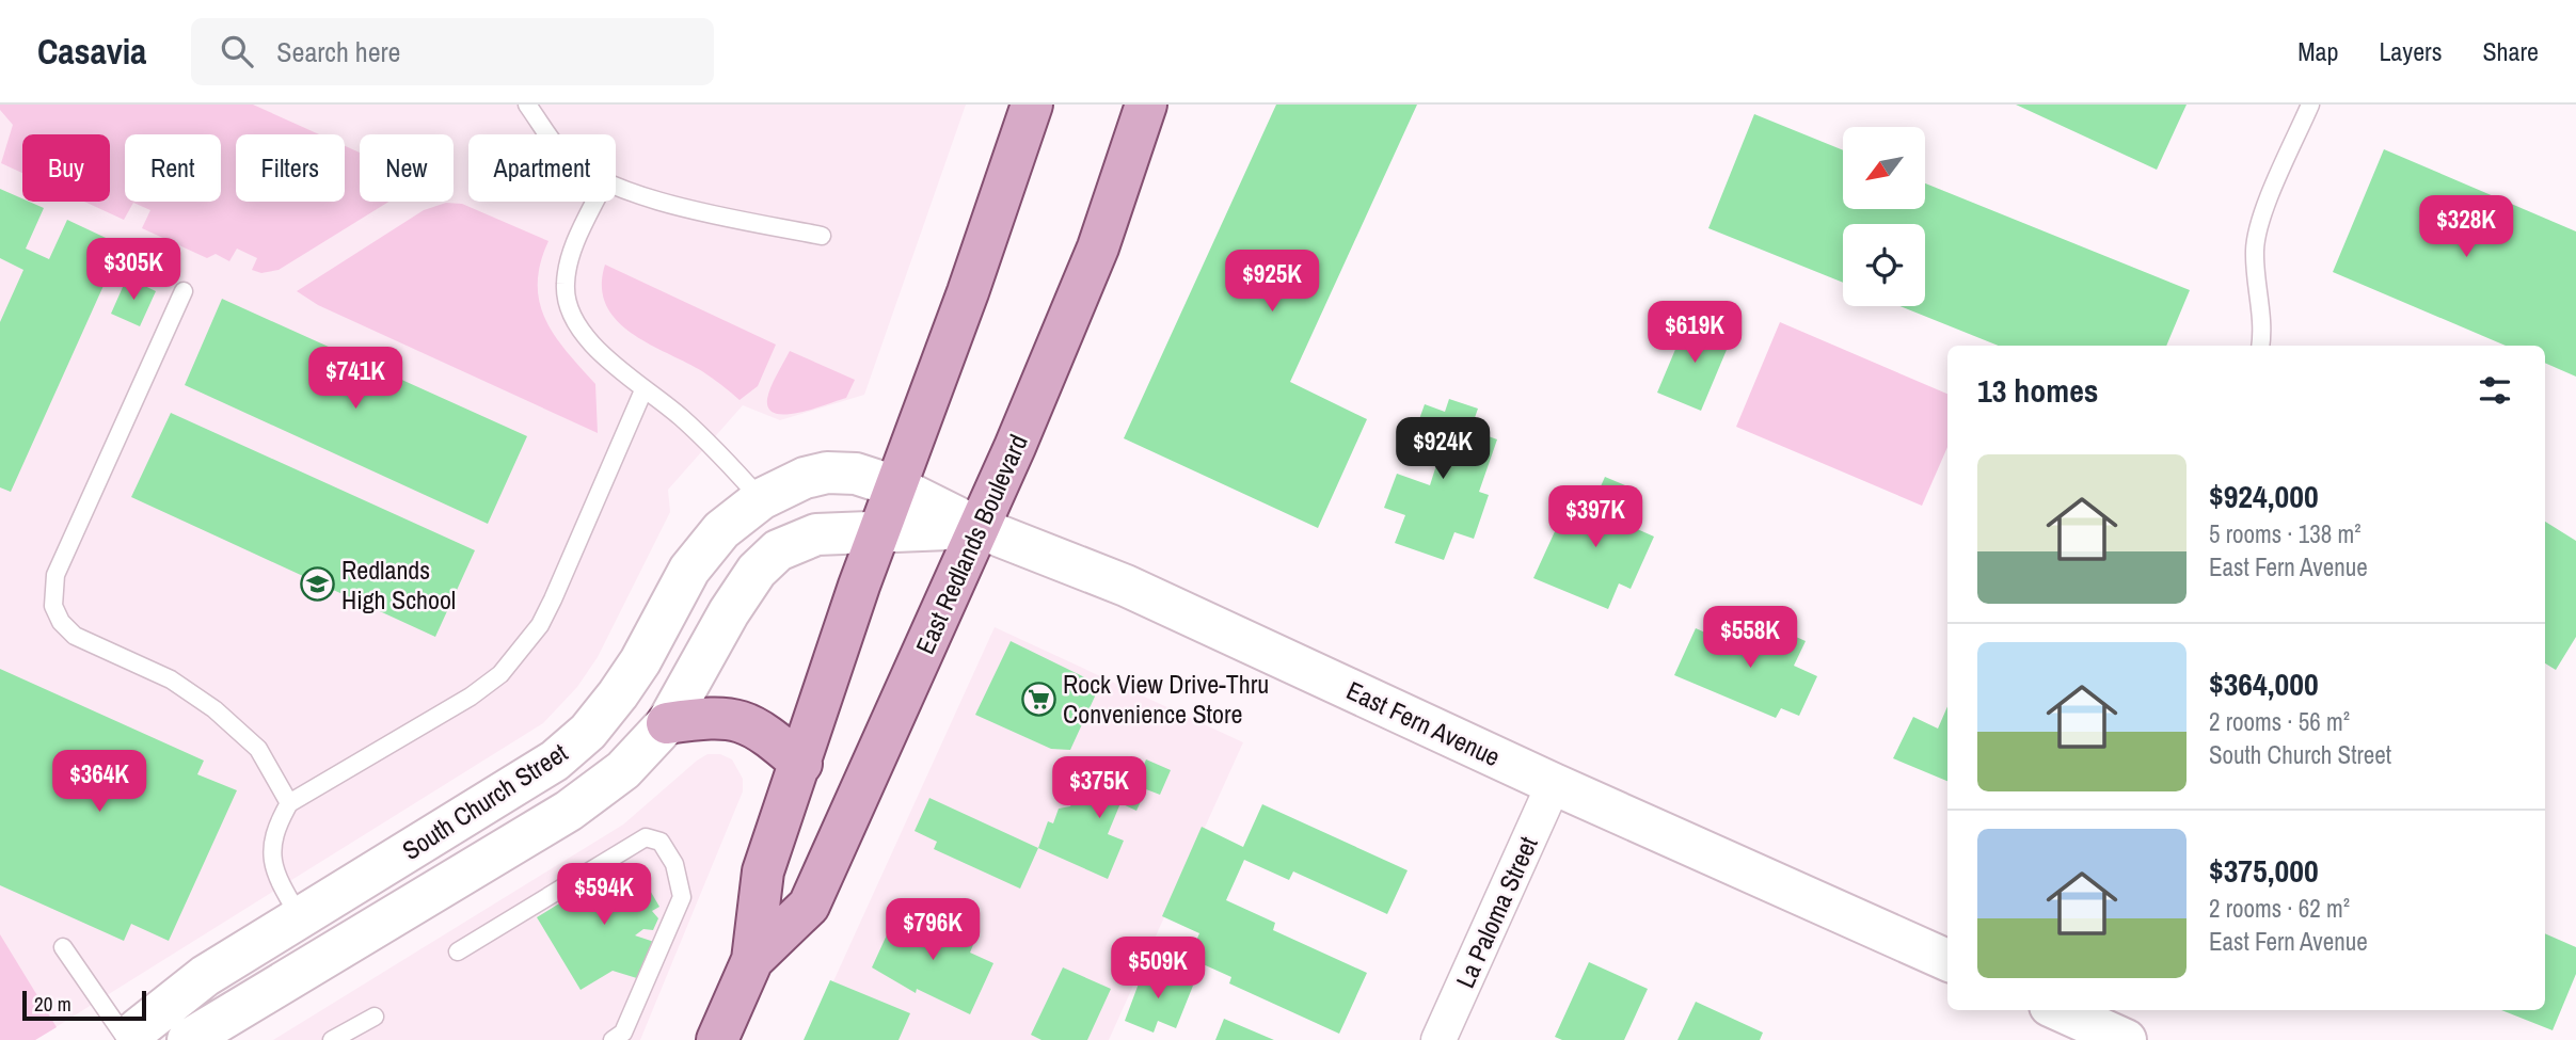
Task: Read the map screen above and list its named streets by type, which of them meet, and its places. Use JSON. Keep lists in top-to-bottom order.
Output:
{
  "streets": {
    "main road": ["East Redlands Boulevard"],
    "street": ["East Fern Avenue", "South Church Street", "La Paloma Street"]
  },
  "crossings": [
    ["East Redlands Boulevard", "East Fern Avenue"],
    ["East Redlands Boulevard", "South Church Street"],
    ["East Fern Avenue", "South Church Street"],
    ["East Fern Avenue", "La Paloma Street"]
  ],
  "places": {
    "school or university": ["Redlands High School"],
    "supermarket": ["Rock View Drive-Thru Convenience Store"]
  },
  "scale_bar": "20 m",
  "north": "bottom left",
  "page": {
    "header": "Casavia",
    "search": "Search here",
    "nav": ["Map", "Layers", "Share"],
    "chip": [
      "Buy",
      "Rent",
      "Filters",
      "New",
      "Apartment"
    ],
    "price": [
      "$328K",
      "$305K",
      "$925K",
      "$619K",
      "$741K",
      "$924K",
      "$397K",
      "$558K",
      "$364K",
      "$375K",
      "$594K",
      "$796K",
      "$509K"
    ],
    "heading": "13 homes",
    "list": [
      {
        "name": "$924,000",
        "note": "5 rooms · 138 m² · East Fern Avenue"
      },
      {
        "name": "$364,000",
        "note": "2 rooms · 56 m² · South Church Street"
      },
      {
        "name": "$375,000",
        "note": "2 rooms · 62 m² · East Fern Avenue"
      }
    ],
    "scale": "20 m"
  }
}
